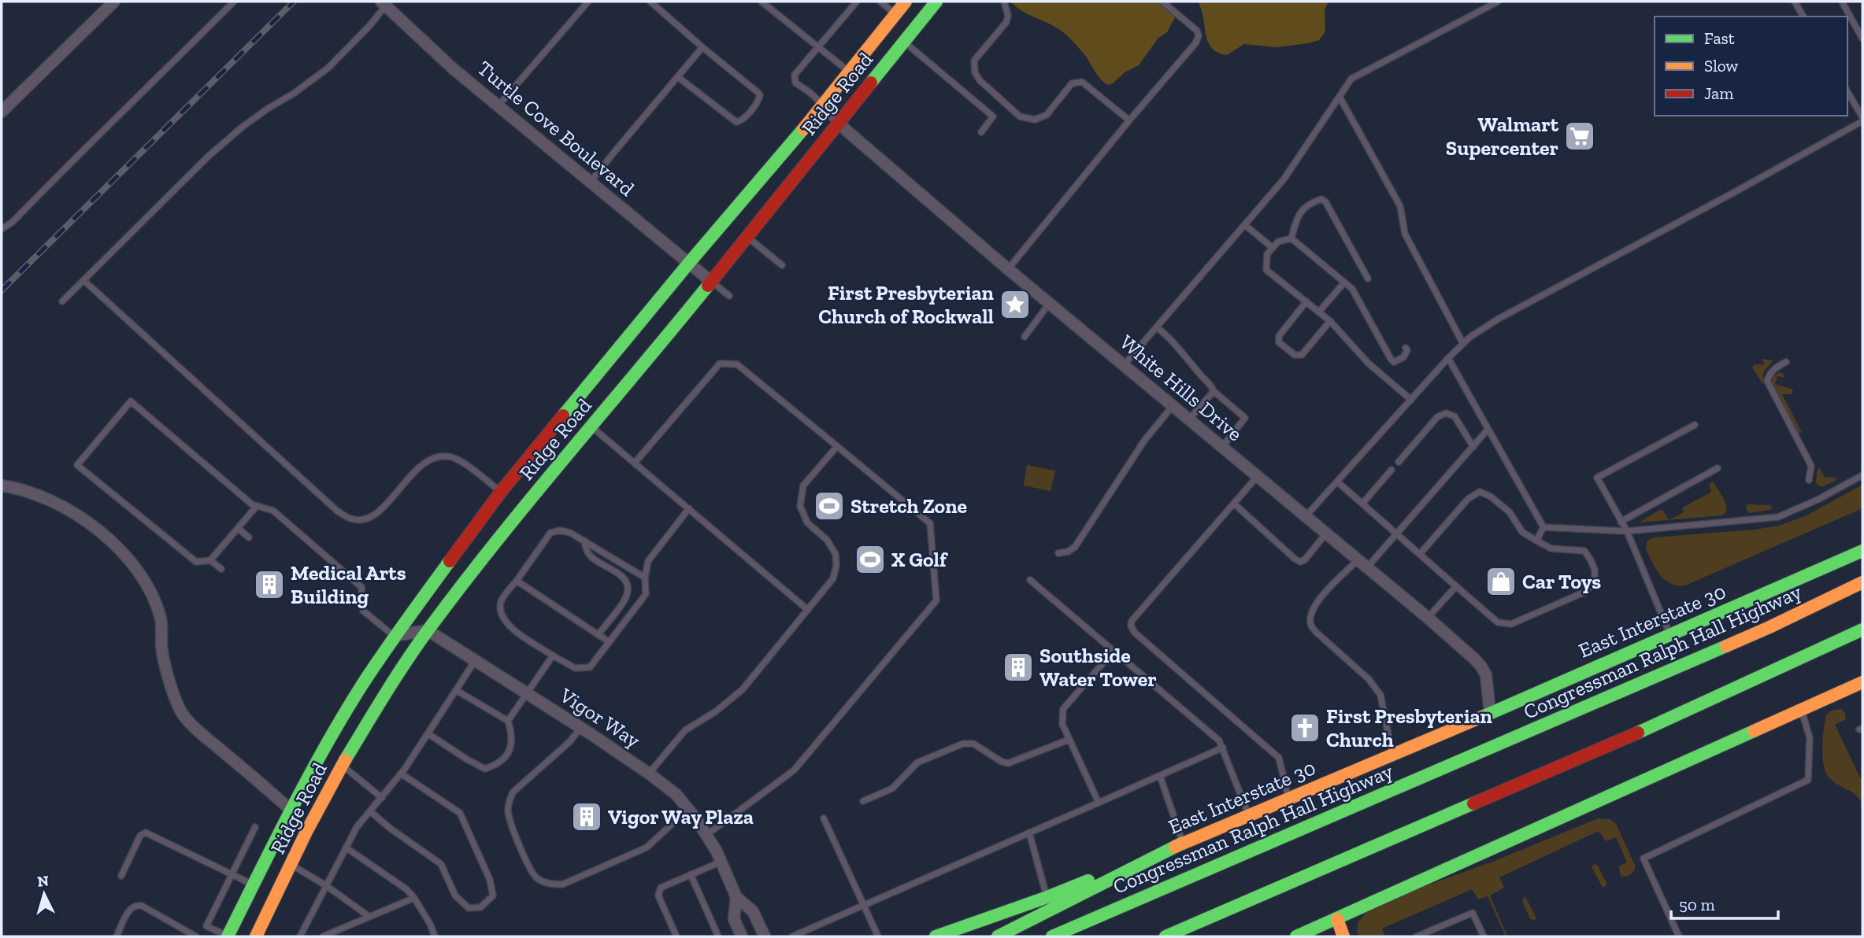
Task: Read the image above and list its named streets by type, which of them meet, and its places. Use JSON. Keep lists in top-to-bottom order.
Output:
{
  "streets": {
    "main road": ["Ridge Road", "East Interstate 30", "Congressman Ralph Hall Highway"],
    "street": ["Turtle Cove Boulevard", "White Hills Drive", "Vigor Way"]
  },
  "crossings": [
    ["Ridge Road", "Turtle Cove Boulevard"],
    ["Ridge Road", "White Hills Drive"],
    ["Ridge Road", "Vigor Way"],
    ["White Hills Drive", "East Interstate 30"]
  ],
  "places": {
    "supermarket": ["Walmart Supercenter"],
    "place": ["First Presbyterian Church of Rockwall"],
    "sports": ["Stretch Zone", "X Golf"],
    "shop": ["Car Toys"],
    "building": ["Medical Arts Building", "Southside Water Tower", "Vigor Way Plaza"],
    "church": ["First Presbyterian Church"]
  },
  "legend": ["Fast", "Slow", "Jam"],
  "scale_bar": "50 m",
  "north": "top"
}
